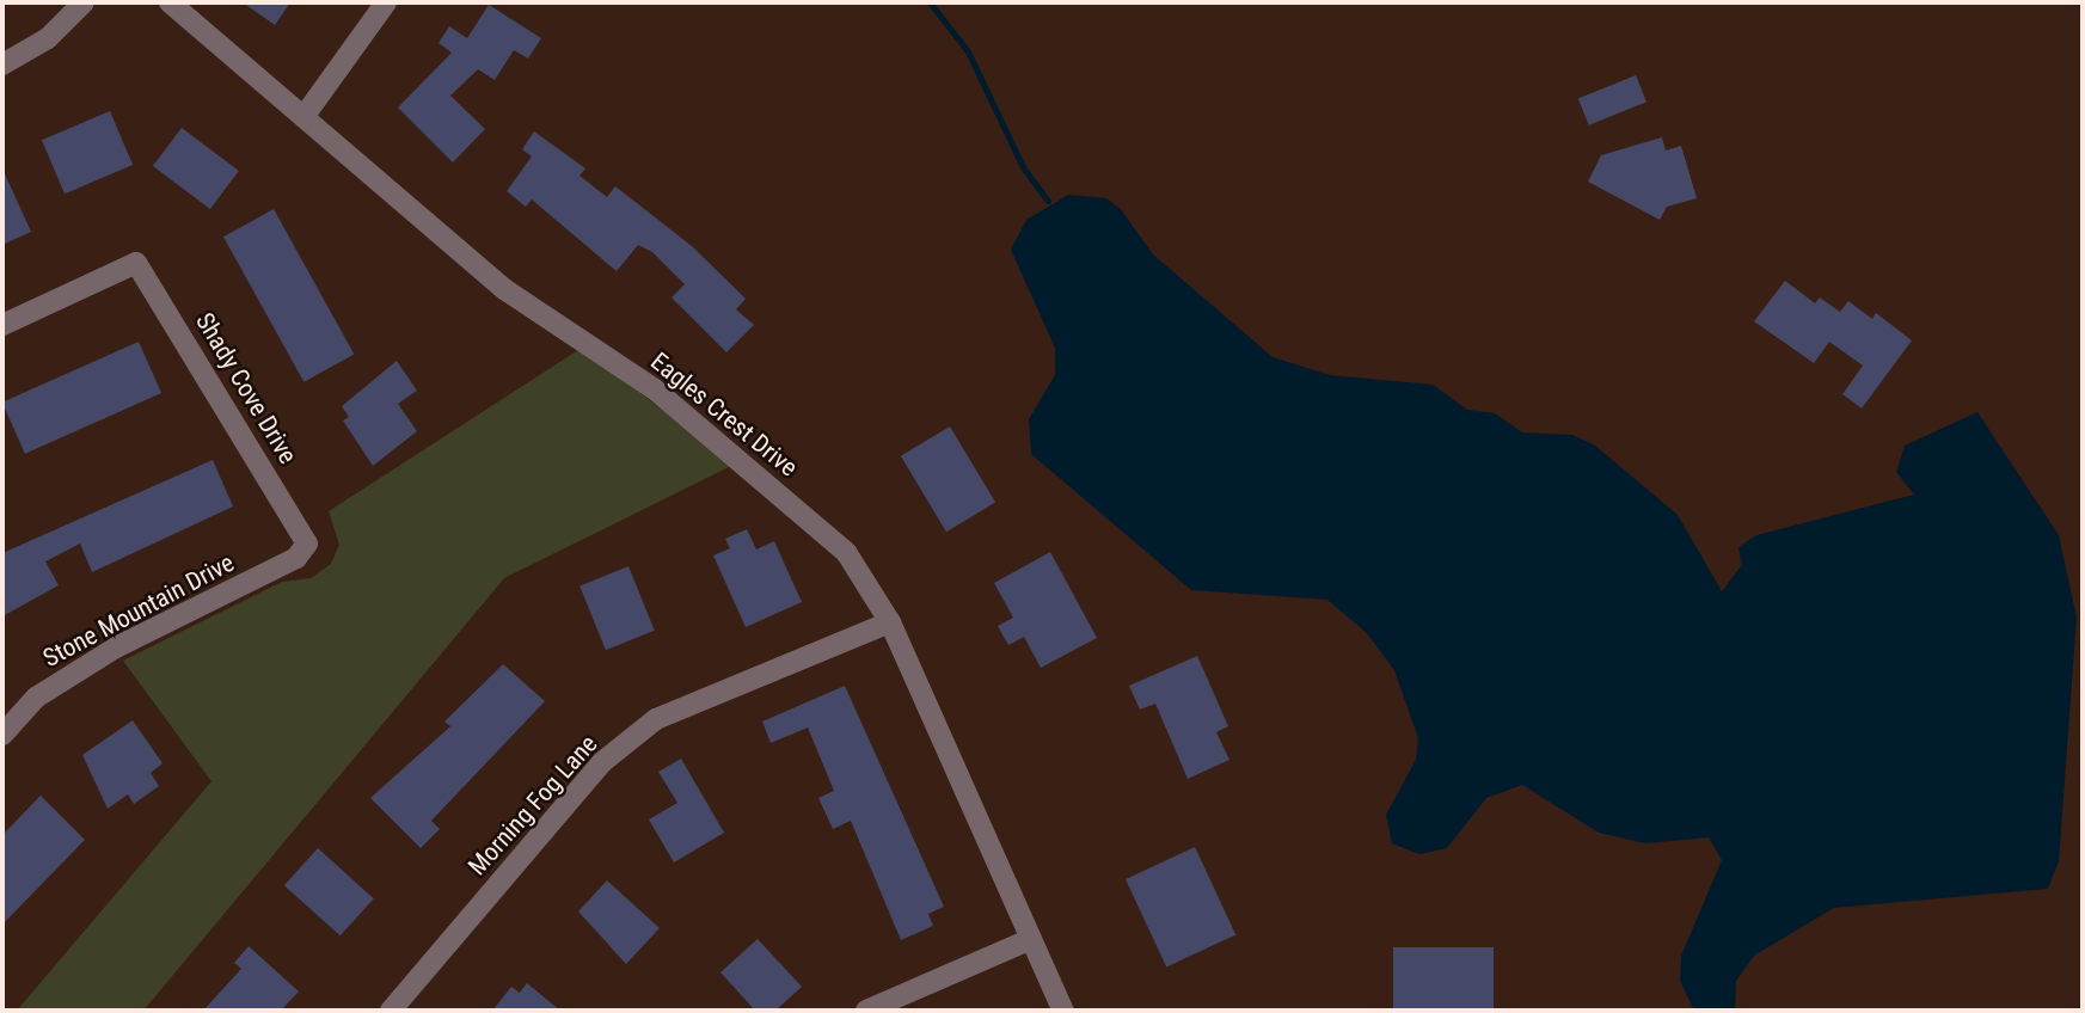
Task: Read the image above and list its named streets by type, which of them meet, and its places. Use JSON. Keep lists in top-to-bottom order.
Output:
{
  "streets": {
    "street": [
      "Shady Cove Drive",
      "Eagles Crest Drive",
      "Stone Mountain Drive",
      "Morning Fog Lane"
    ]
  },
  "crossings": [
    ["Shady Cove Drive", "Stone Mountain Drive"],
    ["Eagles Crest Drive", "Morning Fog Lane"]
  ]
}
